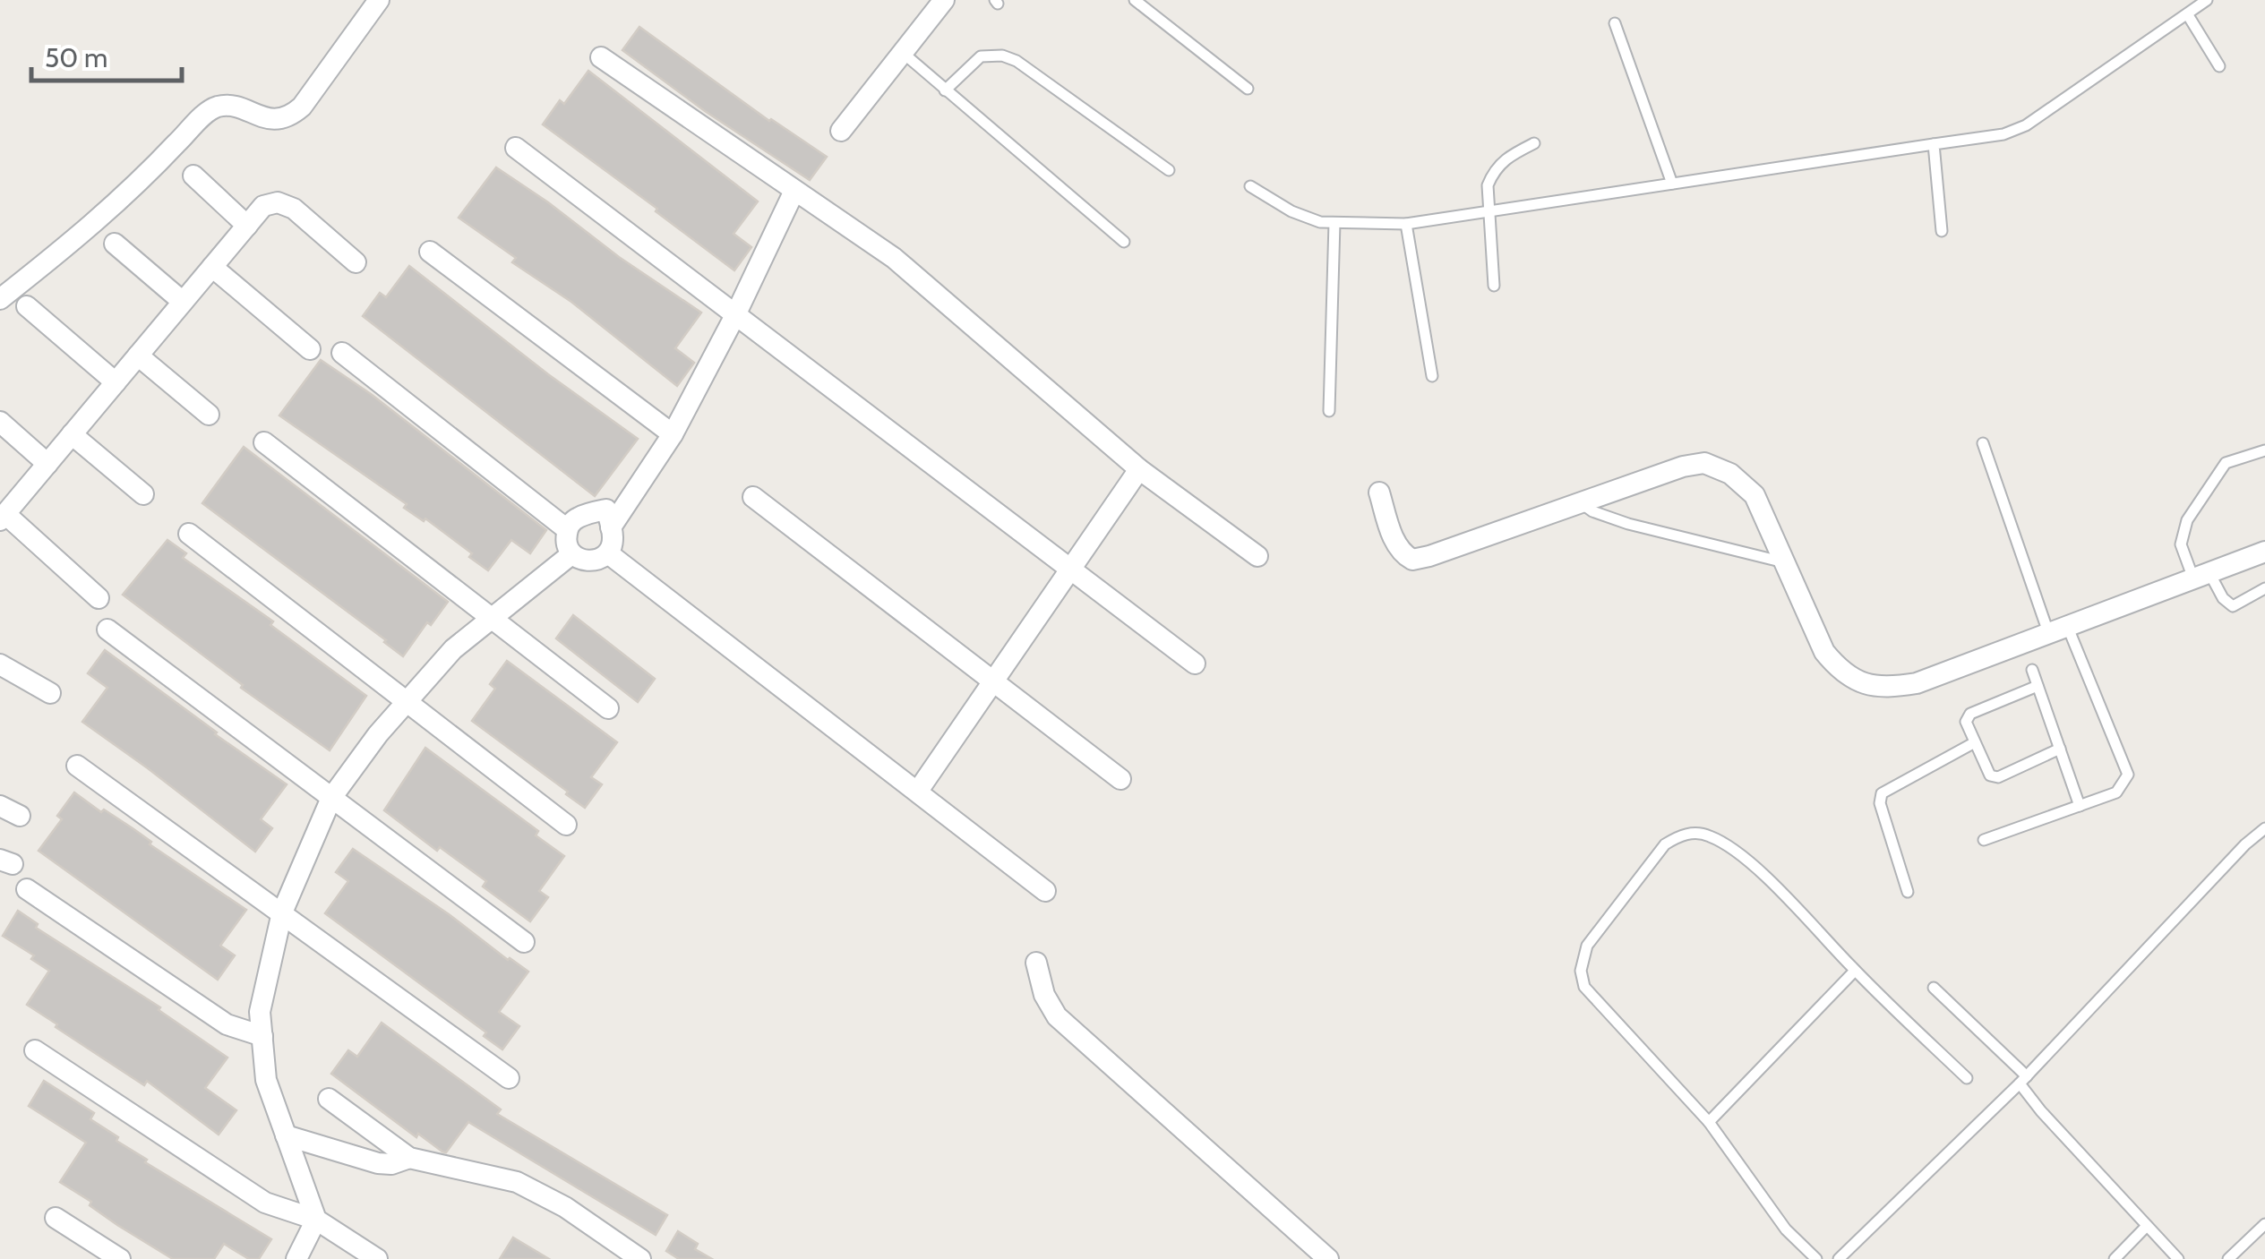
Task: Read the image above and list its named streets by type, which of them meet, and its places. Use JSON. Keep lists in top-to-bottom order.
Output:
{
  "scale_bar": "50 m"
}
